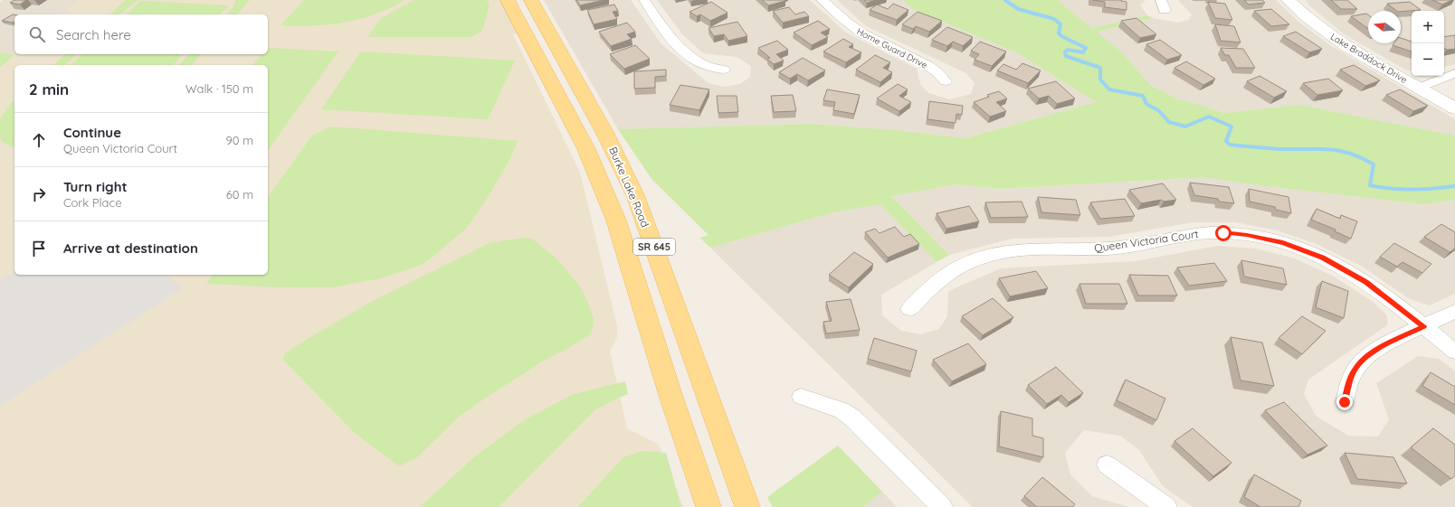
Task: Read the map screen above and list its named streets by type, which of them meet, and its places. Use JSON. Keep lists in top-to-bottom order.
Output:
{
  "streets": {
    "main road": ["Burke Lake Road", "SR 645"],
    "street": ["Home Guard Drive", "Lake Braddock Drive", "Queen Victoria Court"]
  },
  "north": "left",
  "page": {
    "map_buttons": ["+", "−"],
    "search": "Search here",
    "heading": ["2 min", "Walk · 150 m"],
    "list": [
      ["Continue", "Queen Victoria Court", "90 m"],
      ["Turn right", "Cork Place", "60 m"],
      "Arrive at destination"
    ]
  }
}
